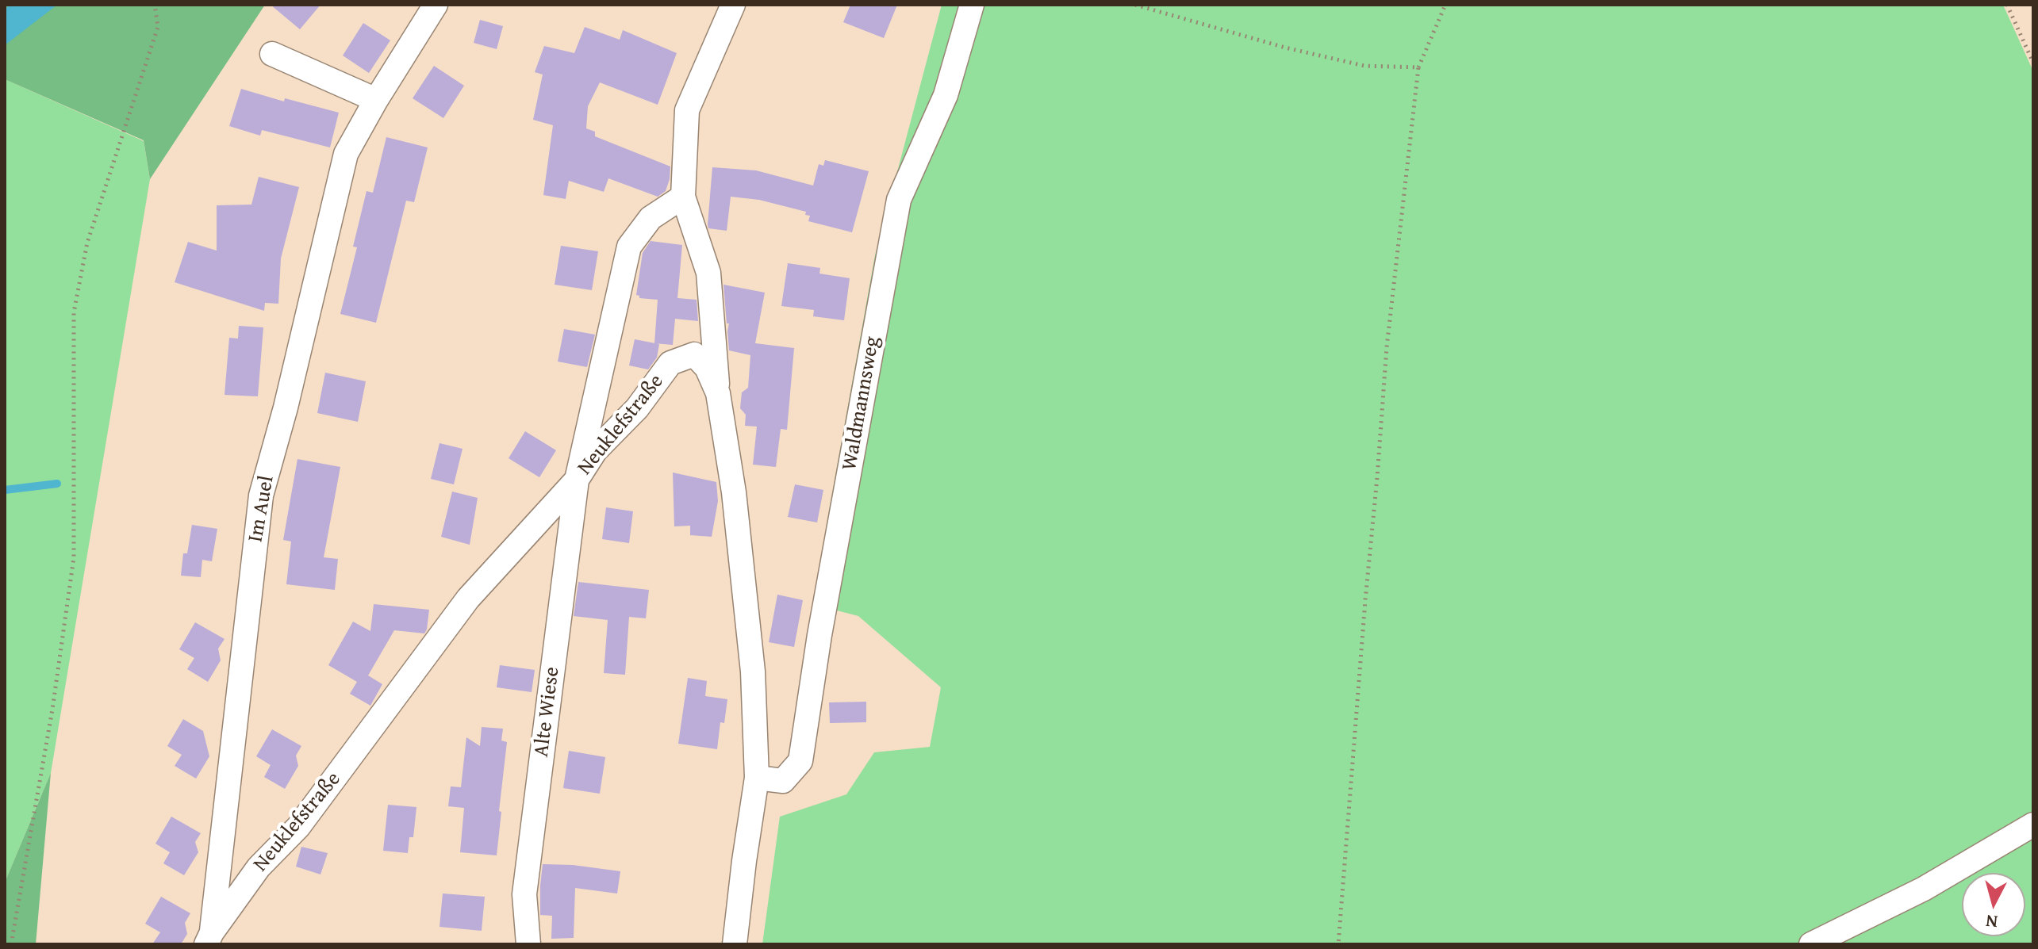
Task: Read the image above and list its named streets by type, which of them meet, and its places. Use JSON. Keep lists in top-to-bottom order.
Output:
{
  "streets": {
    "street": [
      "Waldmannsweg",
      "Neuklefstraße",
      "Im Auel",
      "Alte Wiese"
    ]
  },
  "crossings": [
    ["Waldmannsweg", "Neuklefstraße"],
    ["Neuklefstraße", "Im Auel"],
    ["Neuklefstraße", "Alte Wiese"]
  ],
  "north": "bottom"
}
